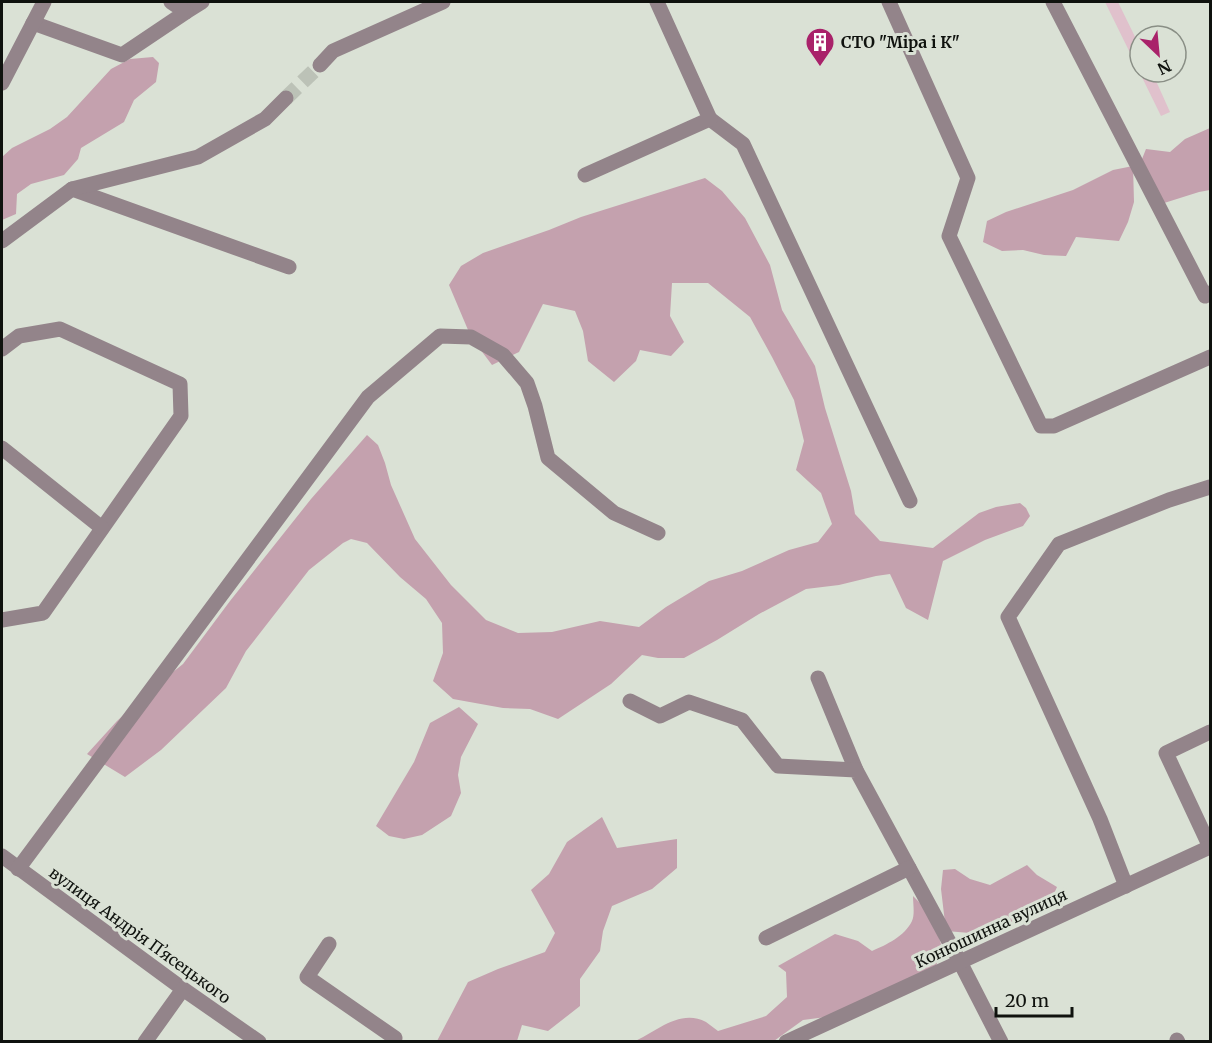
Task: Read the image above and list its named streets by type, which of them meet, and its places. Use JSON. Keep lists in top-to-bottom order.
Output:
{
  "streets": {
    "street": ["Конюшинна вулиця", "вулиця Андрія Пʼясецького"]
  },
  "places": {
    "building": ["СТО \"Міра і К\""]
  },
  "scale_bar": "20 m",
  "north": "bottom right"
}
